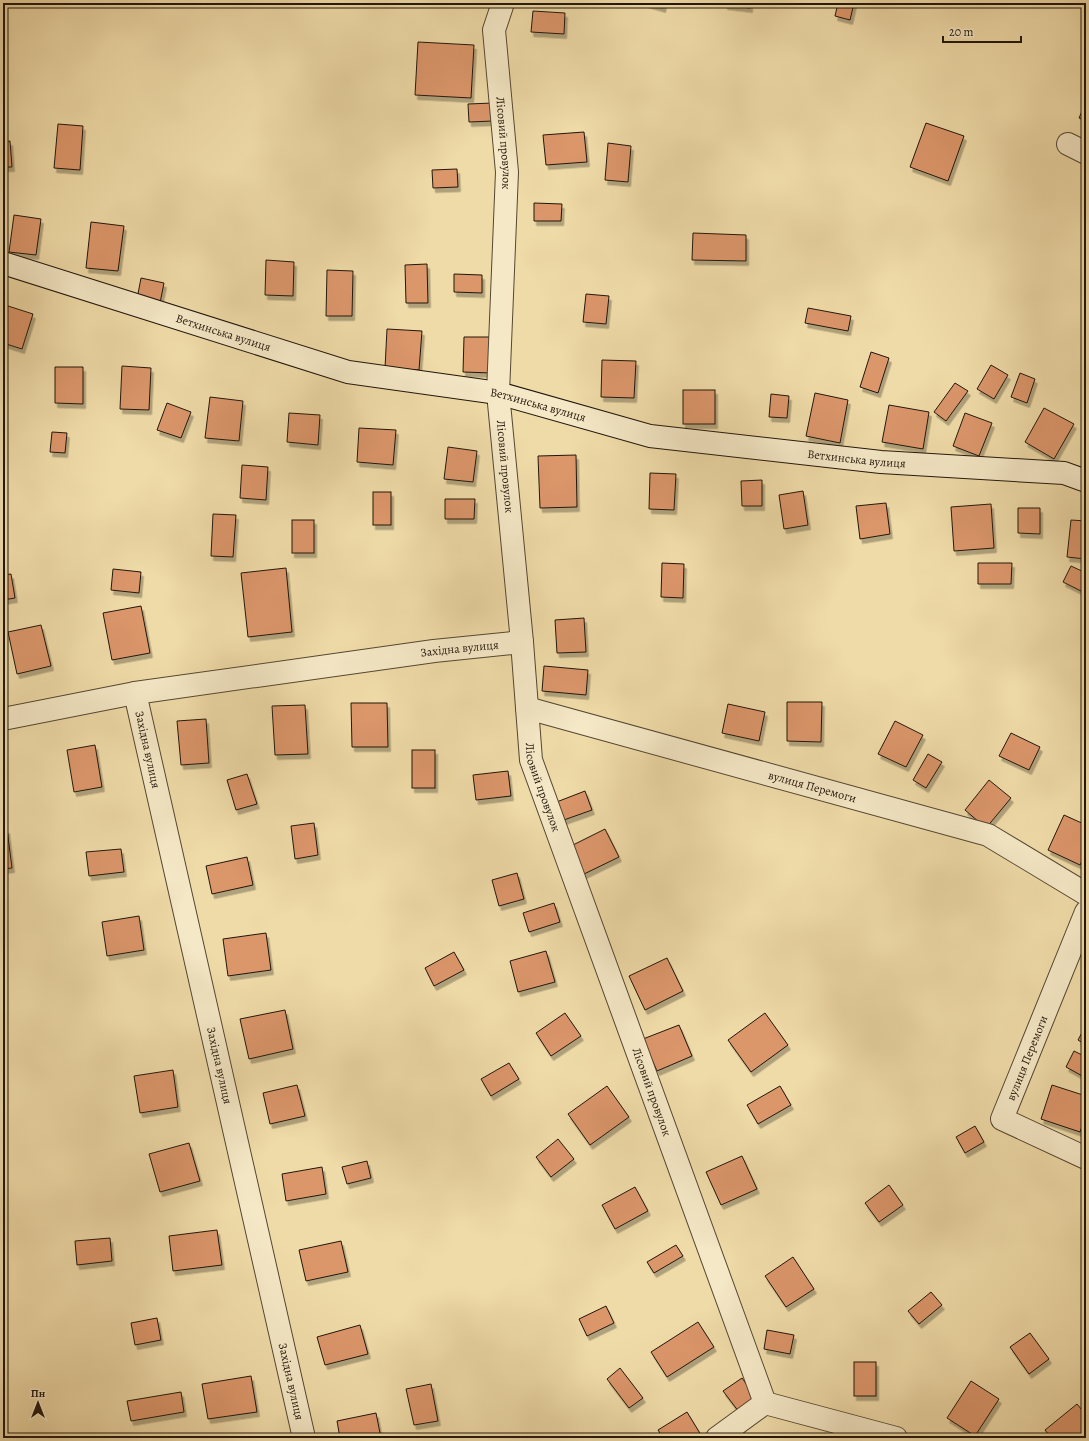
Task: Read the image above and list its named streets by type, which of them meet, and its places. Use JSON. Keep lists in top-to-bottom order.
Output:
{
  "streets": {
    "street": [
      "Лісовий провулок",
      "Ветхинська вулиця",
      "Західна вулиця",
      "вулиця Перемоги"
    ]
  },
  "crossings": [
    ["Лісовий провулок", "Ветхинська вулиця"],
    ["Лісовий провулок", "Західна вулиця"],
    ["Лісовий провулок", "вулиця Перемоги"]
  ],
  "scale_bar": "20 m",
  "north": "top"
}
